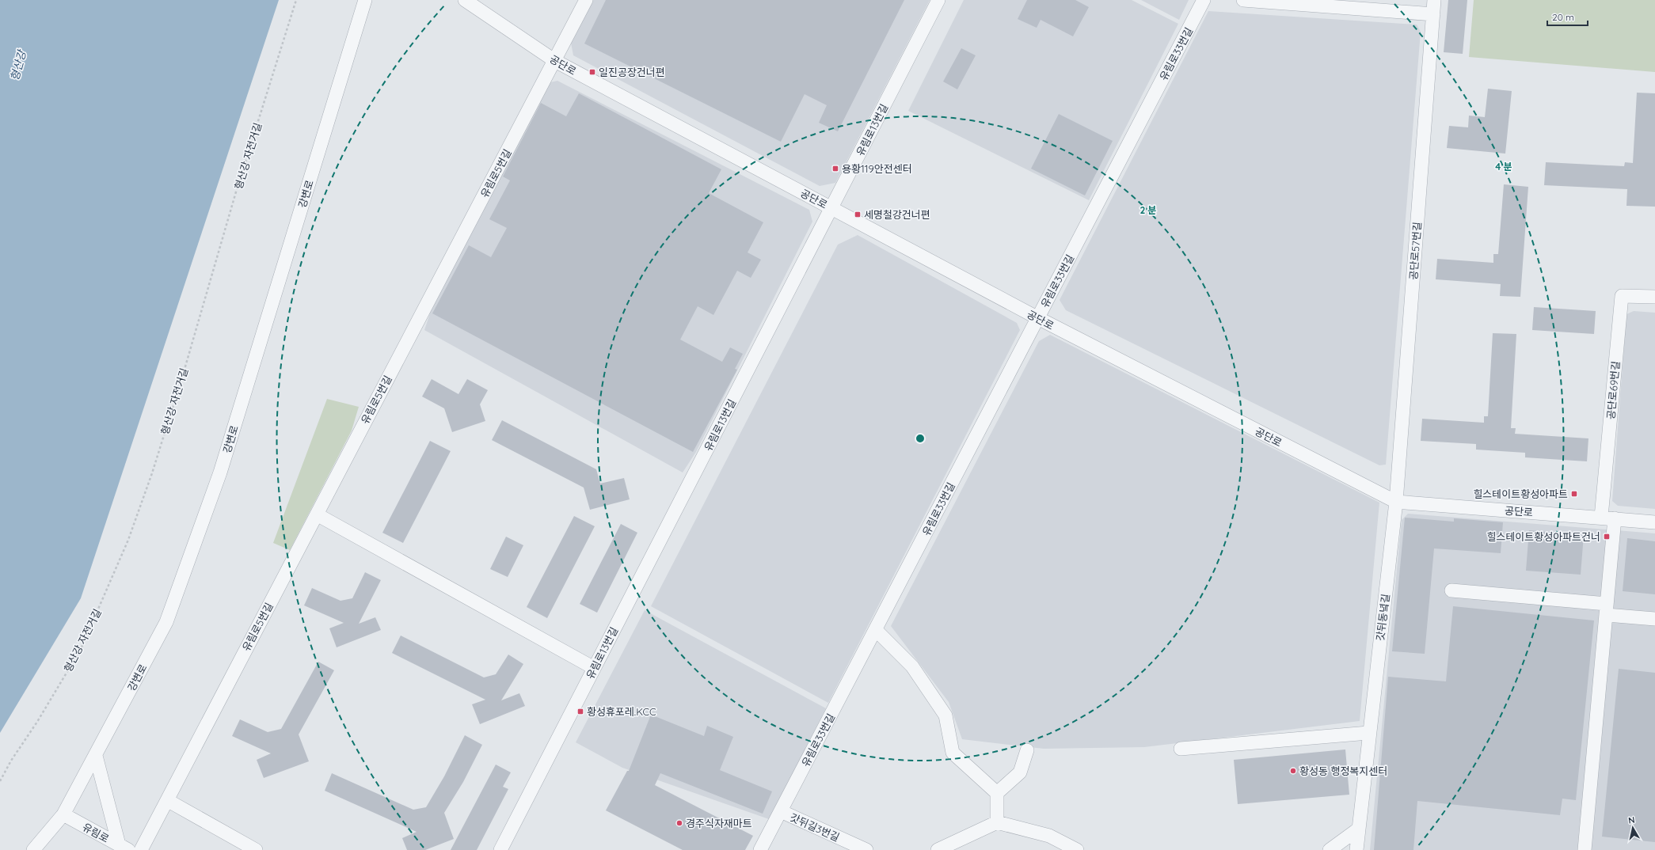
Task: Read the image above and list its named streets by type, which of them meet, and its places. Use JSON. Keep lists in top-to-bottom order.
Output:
{
  "streets": {
    "street": [
      "유림로33번길",
      "공단로",
      "유림로13번길",
      "유림로5번길",
      "강변로",
      "공단로57번길",
      "공단로69번길",
      "갓뒤동녘길",
      "갓뒤길3번길",
      "유림로"
    ],
    "path": ["형산강 자전거길"]
  },
  "crossings": [
    ["유림로33번길", "공단로"],
    ["유림로33번길", "갓뒤길3번길"],
    ["공단로", "유림로13번길"],
    ["공단로", "유림로5번길"],
    ["공단로", "공단로57번길"],
    ["공단로", "공단로69번길"],
    ["공단로", "갓뒤동녘길"],
    ["강변로", "유림로"],
    ["공단로57번길", "갓뒤동녘길"]
  ],
  "water": ["형산강"],
  "places": {
    "transit": [
      "일진공장건너편",
      "용황119안전센터",
      "세명철강건너편",
      "힐스테이트황성아파트",
      "힐스테이트황성아파트건너",
      "황성휴포레.KCC"
    ],
    "other": ["황성동 행정복지센터", "경주식자재마트"]
  },
  "scale_bar": "20 m",
  "north": "top",
  "rings": ["4 분", "2 분"]
}
